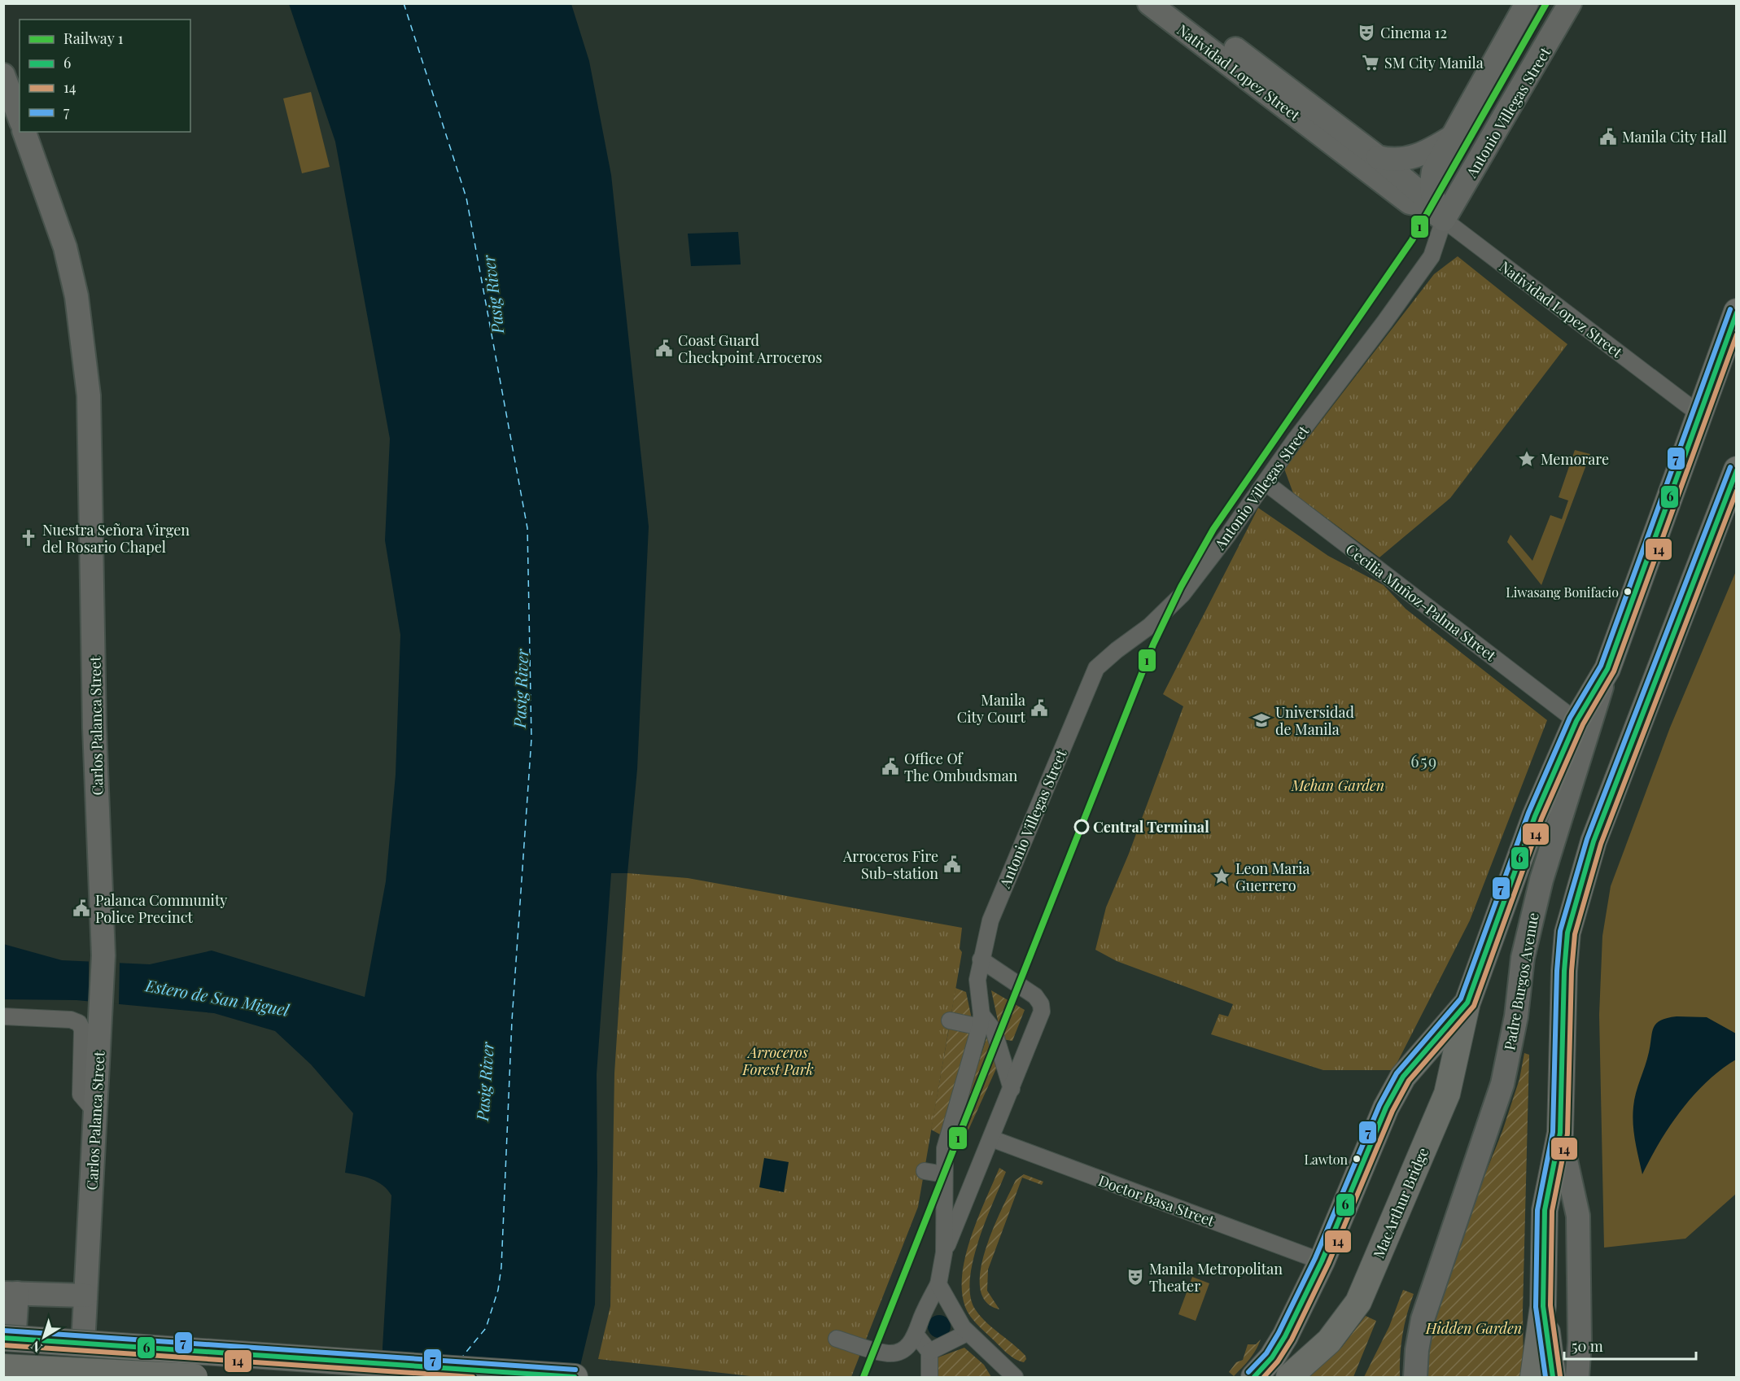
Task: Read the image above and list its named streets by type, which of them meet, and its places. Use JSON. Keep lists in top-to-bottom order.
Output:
{
  "streets": {
    "main road": ["Padre Burgos Avenue", "MacArthur Bridge"],
    "street": [
      "Natividad Lopez Street",
      "Antonio Villegas Street",
      "Cecilia Muñoz-Palma Street",
      "Carlos Palanca Street",
      "Doctor Basa Street"
    ]
  },
  "crossings": [
    ["Natividad Lopez Street", "Antonio Villegas Street"],
    ["Natividad Lopez Street", "Padre Burgos Avenue"],
    ["Antonio Villegas Street", "Cecilia Muñoz-Palma Street"],
    ["Antonio Villegas Street", "Doctor Basa Street"]
  ],
  "districts": ["659"],
  "water": ["Pasig River", "Estero de San Miguel"],
  "parks": ["Mehan Garden", "Arroceros Forest Park", "Hidden Garden"],
  "places": {
    "theatre": ["Cinema 12", "Manila Metropolitan Theater"],
    "supermarket": ["SM City Manila"],
    "public building": [
      "Manila City Hall",
      "Coast Guard Checkpoint Arroceros",
      "Manila City Court",
      "Office Of The Ombudsman",
      "Arroceros Fire Sub-station",
      "Palanca Community Police Precinct"
    ],
    "place": ["Memorare", "Leon Maria Guerrero"],
    "church": ["Nuestra Señora Virgen del Rosario Chapel"],
    "other": ["Liwasang Bonifacio", "Central Terminal", "Lawton"],
    "school or university": ["Universidad de Manila"]
  },
  "lines": [
    "rail line 1",
    "transit line 7",
    "transit line 6",
    "transit line 14"
  ],
  "legend": [
    "Railway 1",
    "6",
    "14",
    "7"
  ],
  "scale_bar": "50 m",
  "north": "bottom left"
}
